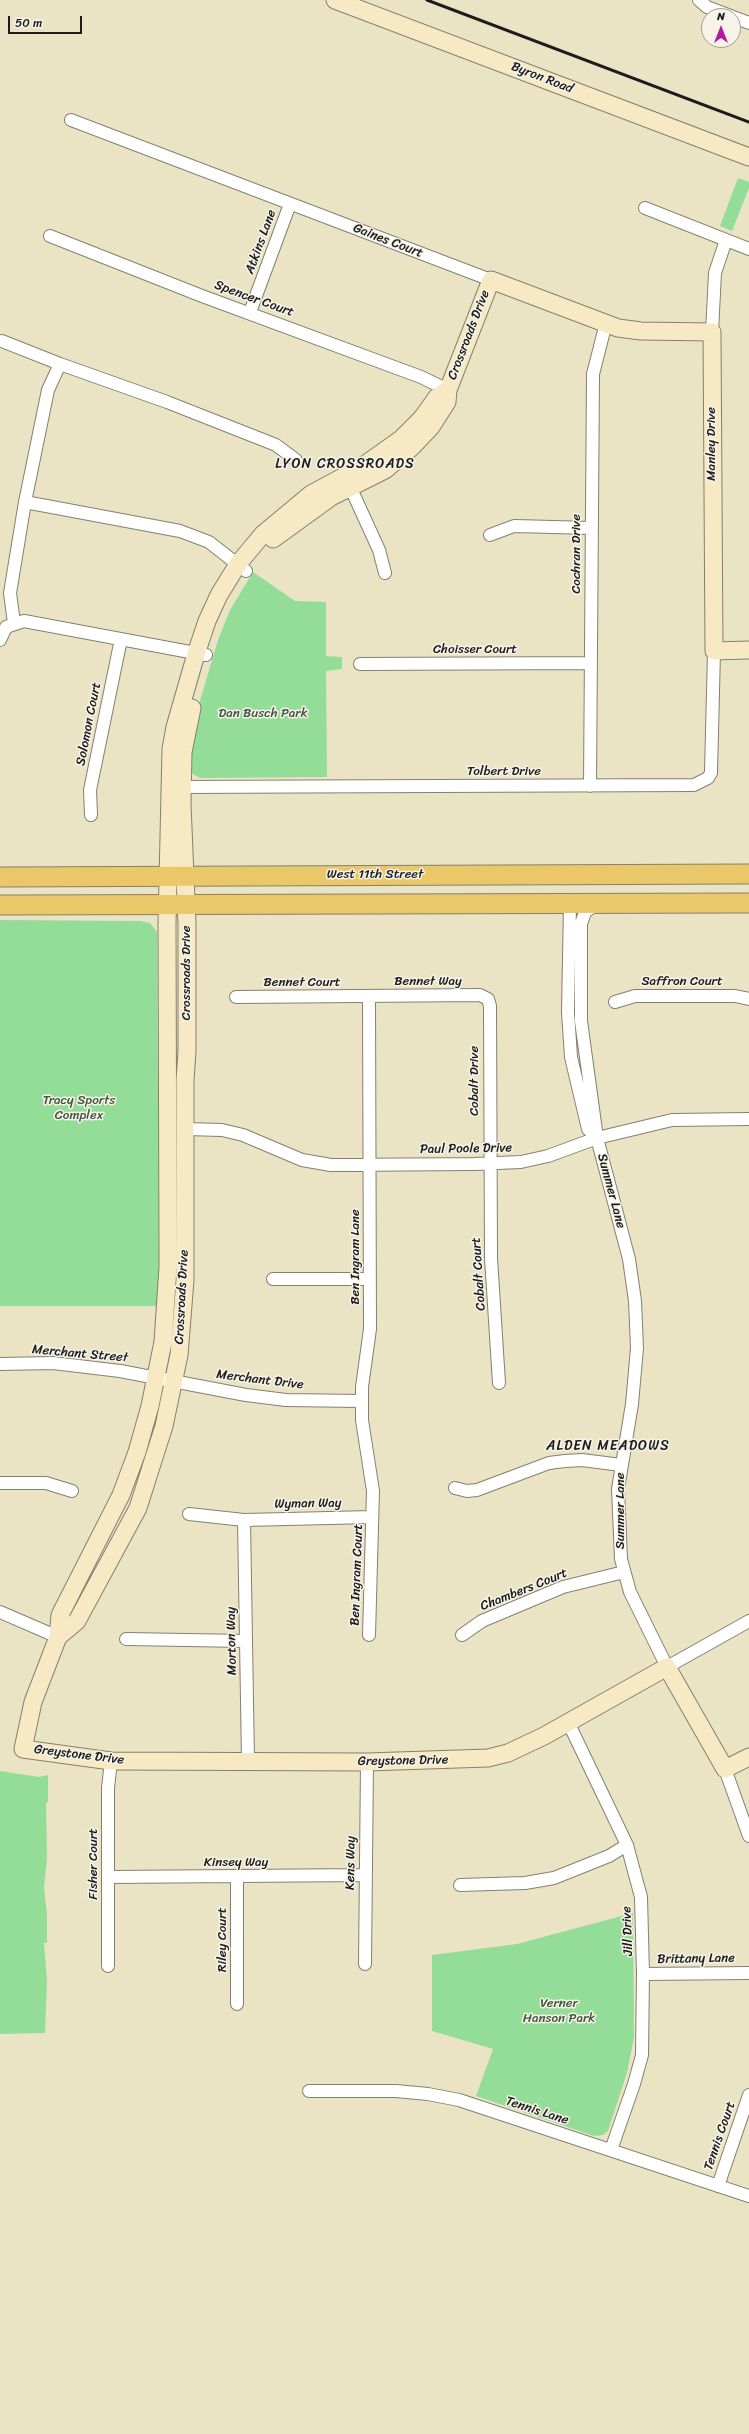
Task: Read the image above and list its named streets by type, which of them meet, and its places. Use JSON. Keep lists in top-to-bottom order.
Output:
{
  "streets": {
    "main road": ["West 11th Street"],
    "street": [
      "Byron Road",
      "Gaines Court",
      "Atkins Lane",
      "Spencer Court",
      "Crossroads Drive",
      "Manley Drive",
      "Cochran Drive",
      "Choisser Court",
      "Solomon Court",
      "Tolbert Drive",
      "Bennet Way",
      "Saffron Court",
      "Bennet Court",
      "Cobalt Drive",
      "Paul Poole Drive",
      "Summer Lane",
      "Ben Ingram Lane",
      "Cobalt Court",
      "Merchant Street",
      "Merchant Drive",
      "Wyman Way",
      "Ben Ingram Court",
      "Chambers Court",
      "Morton Way",
      "Greystone Drive",
      "Kinsey Way",
      "Kens Way",
      "Fisher Court",
      "Jill Drive",
      "Riley Court",
      "Brittany Lane",
      "Tennis Lane",
      "Tennis Court"
    ]
  },
  "crossings": [
    ["Gaines Court", "Atkins Lane"],
    ["Gaines Court", "Crossroads Drive"],
    ["Gaines Court", "Manley Drive"],
    ["Gaines Court", "Cochran Drive"],
    ["Atkins Lane", "Spencer Court"],
    ["Spencer Court", "Crossroads Drive"],
    ["Crossroads Drive", "Tolbert Drive"],
    ["Crossroads Drive", "West 11th Street"],
    ["Crossroads Drive", "Paul Poole Drive"],
    ["Crossroads Drive", "Merchant Street"],
    ["Crossroads Drive", "Merchant Drive"],
    ["Crossroads Drive", "Greystone Drive"],
    ["Manley Drive", "Tolbert Drive"],
    ["Cochran Drive", "Choisser Court"],
    ["Cochran Drive", "Tolbert Drive"],
    ["Bennet Way", "Bennet Court"],
    ["Bennet Way", "Cobalt Drive"],
    ["Bennet Way", "Ben Ingram Lane"],
    ["Bennet Court", "Ben Ingram Lane"],
    ["Cobalt Drive", "Paul Poole Drive"],
    ["Cobalt Drive", "Cobalt Court"],
    ["Paul Poole Drive", "Summer Lane"],
    ["Paul Poole Drive", "Ben Ingram Lane"],
    ["Paul Poole Drive", "Cobalt Court"],
    ["Summer Lane", "Chambers Court"],
    ["Summer Lane", "Greystone Drive"],
    ["Ben Ingram Lane", "Merchant Drive"],
    ["Ben Ingram Lane", "Wyman Way"],
    ["Ben Ingram Lane", "Ben Ingram Court"],
    ["Merchant Street", "Merchant Drive"],
    ["Wyman Way", "Ben Ingram Court"],
    ["Wyman Way", "Morton Way"],
    ["Morton Way", "Greystone Drive"],
    ["Greystone Drive", "Kens Way"],
    ["Greystone Drive", "Fisher Court"],
    ["Greystone Drive", "Jill Drive"],
    ["Kinsey Way", "Kens Way"],
    ["Kinsey Way", "Fisher Court"],
    ["Kinsey Way", "Riley Court"],
    ["Jill Drive", "Brittany Lane"],
    ["Jill Drive", "Tennis Lane"],
    ["Tennis Lane", "Tennis Court"]
  ],
  "districts": ["LYON CROSSROADS", "ALDEN MEADOWS"],
  "parks": ["Dan Busch Park", "Tracy Sports Complex", "Verner Hanson Park"],
  "scale_bar": "50 m",
  "north": "top"
}
